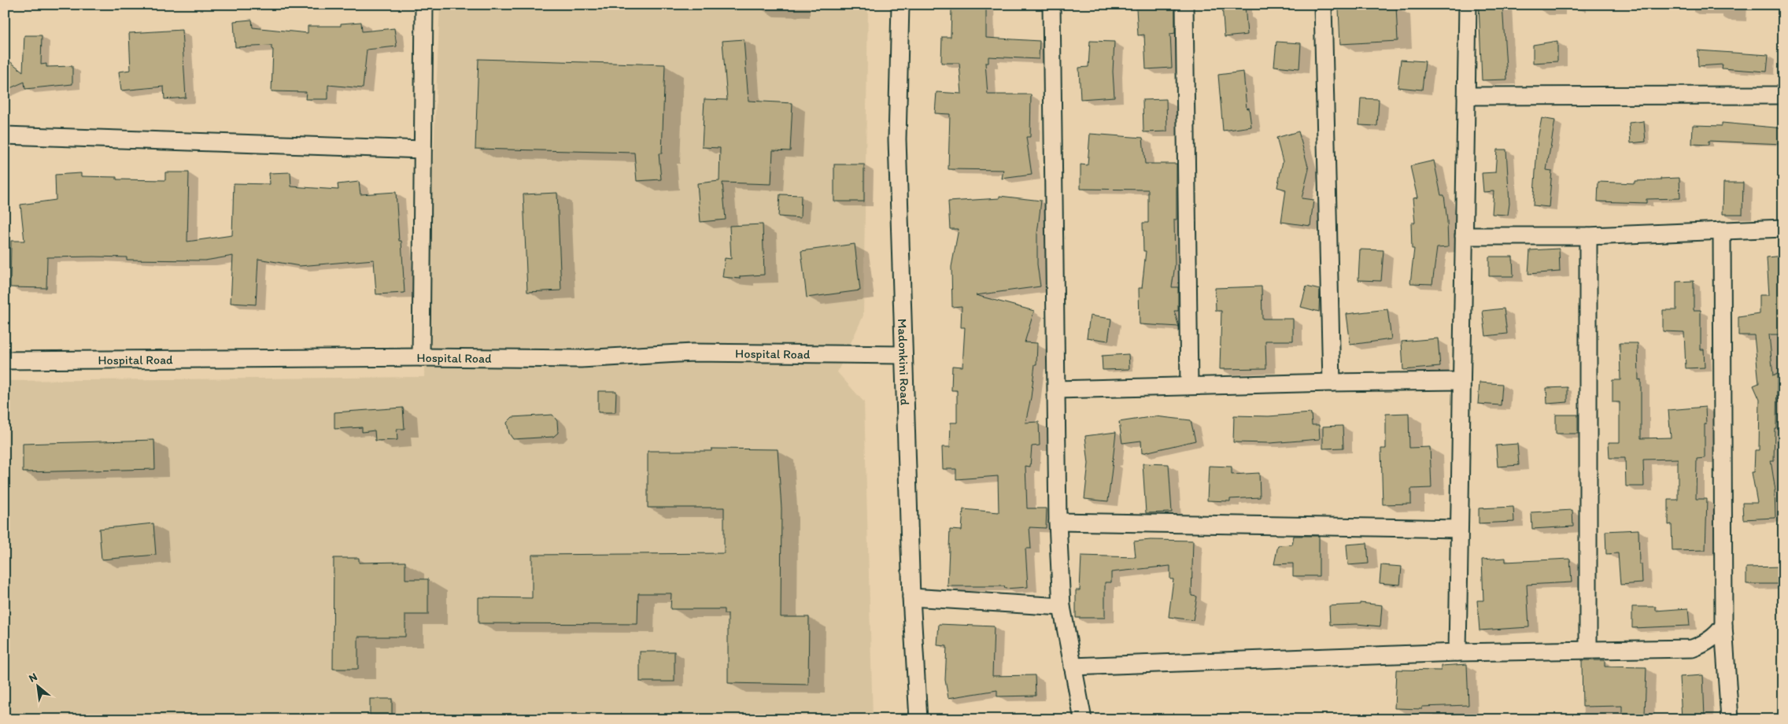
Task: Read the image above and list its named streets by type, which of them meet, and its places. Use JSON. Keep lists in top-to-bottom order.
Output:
{
  "streets": {
    "street": ["Hospital Road", "Madonkini Road"]
  },
  "crossings": [
    ["Hospital Road", "Madonkini Road"]
  ],
  "north": "top left"
}
